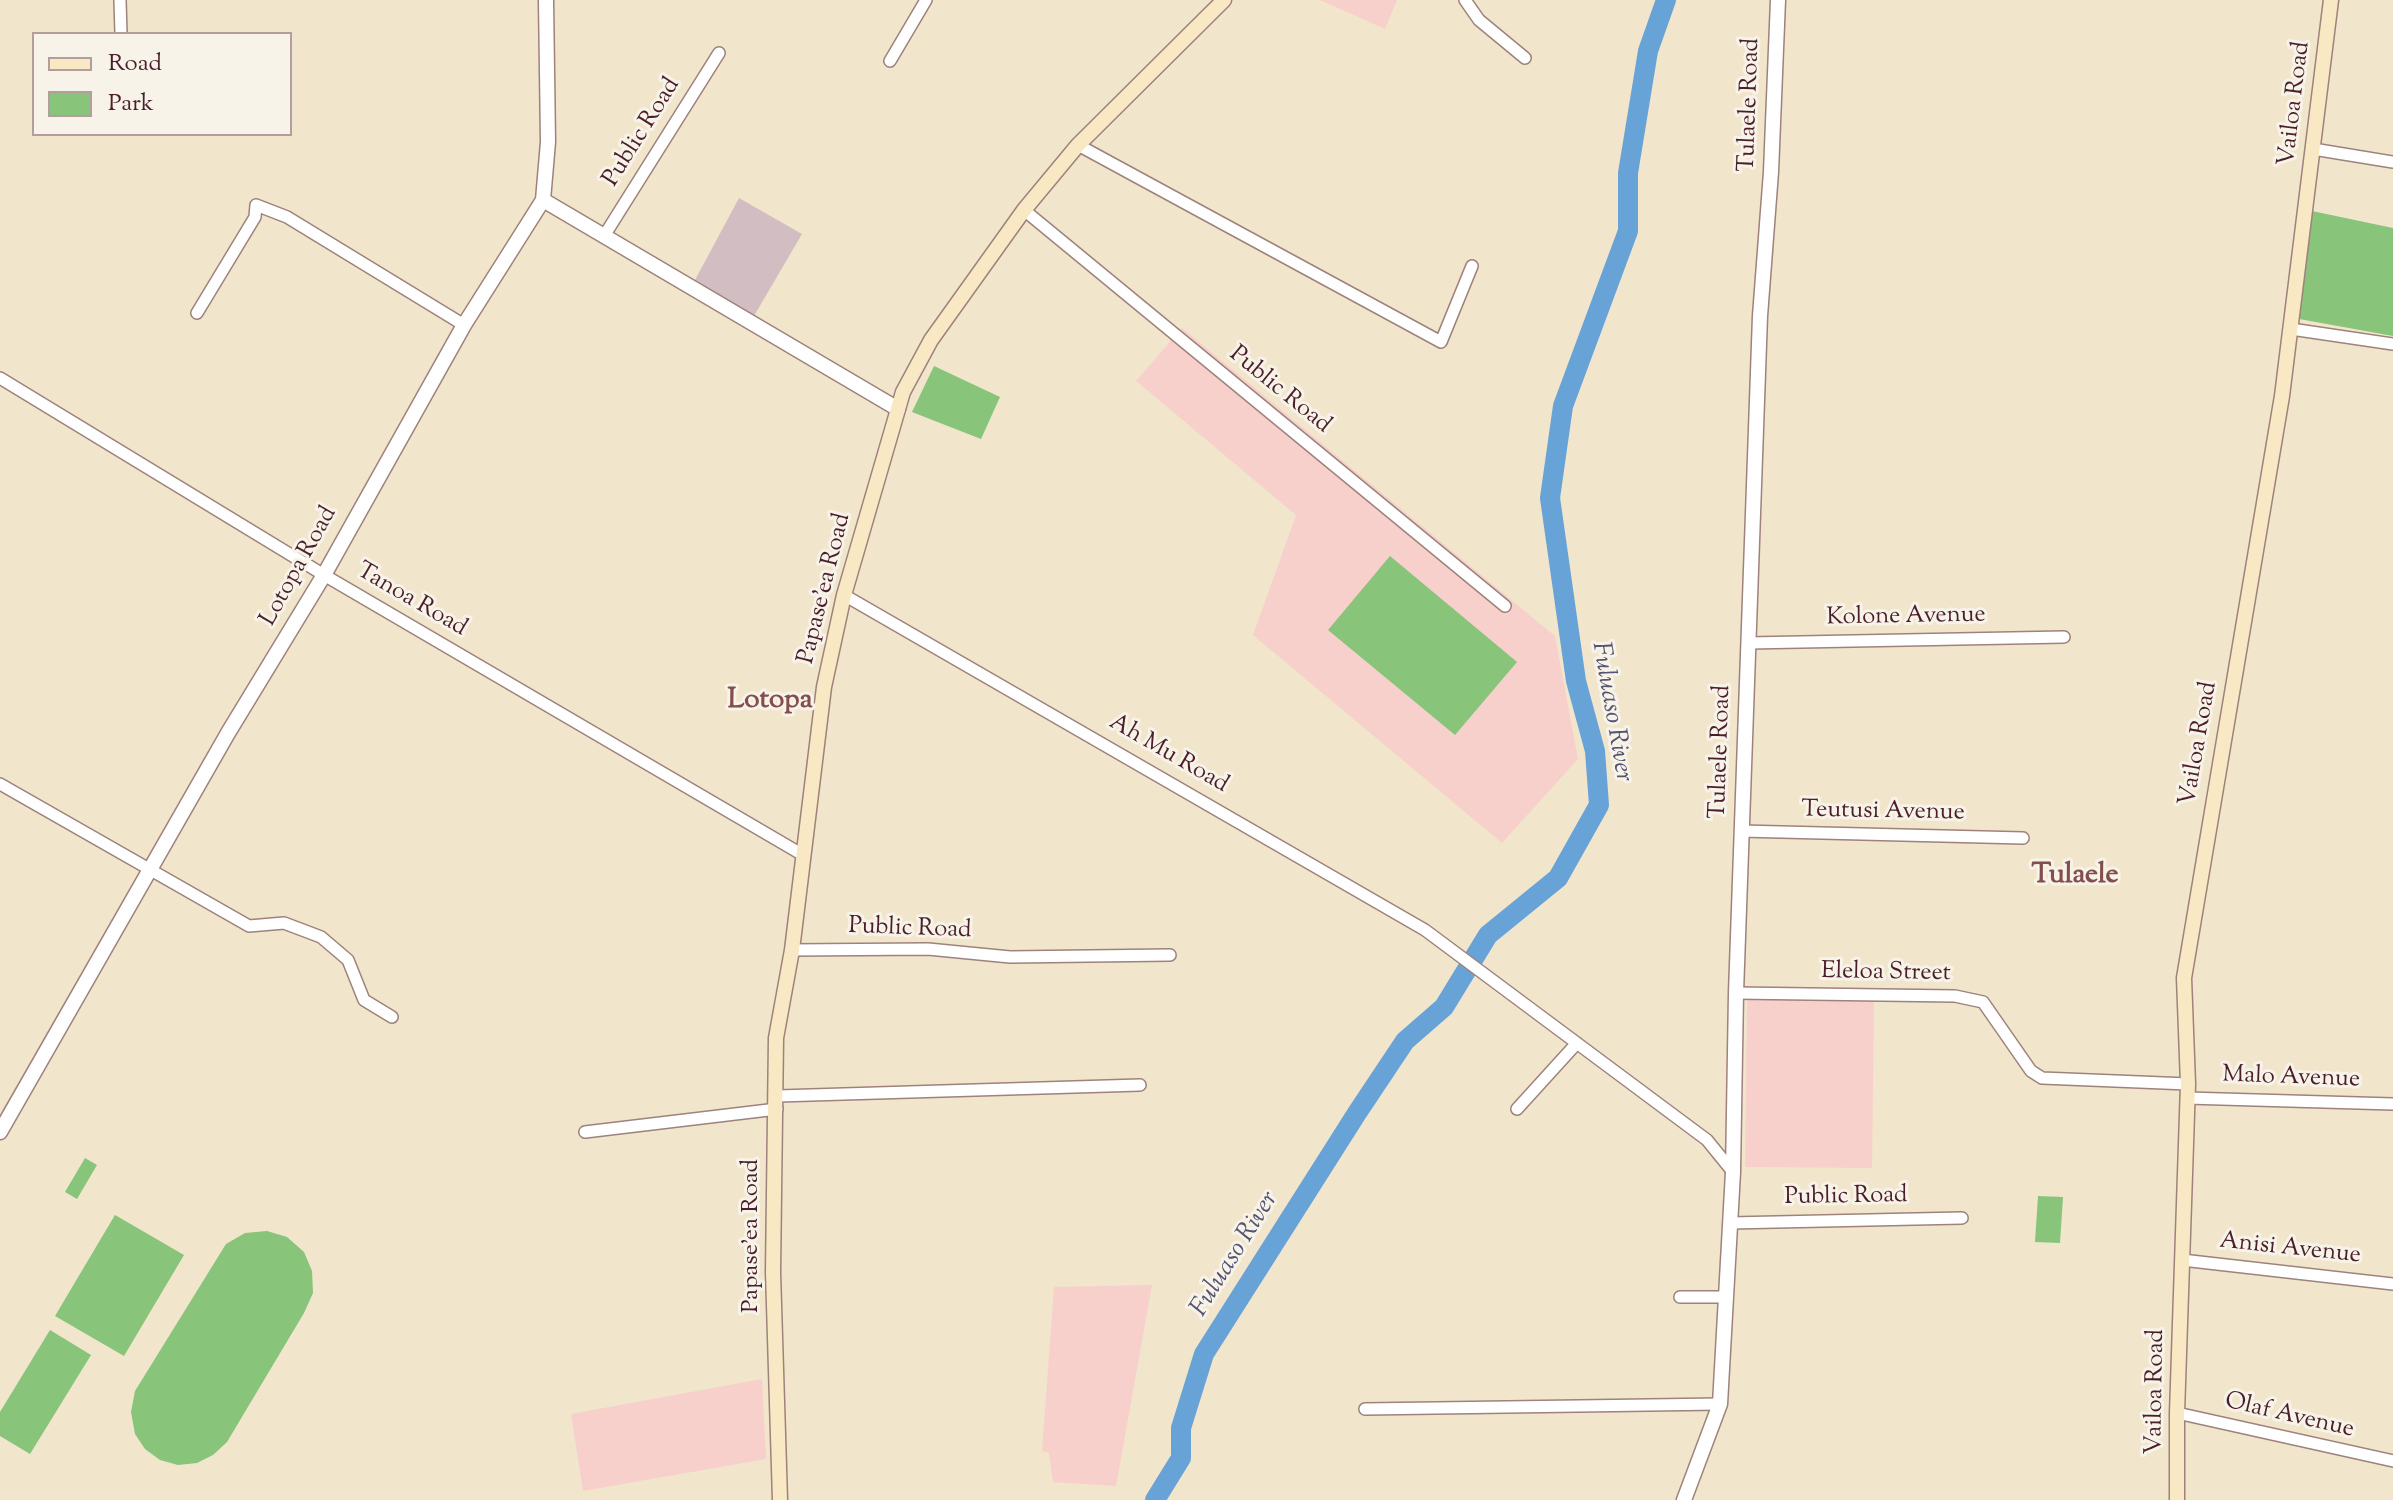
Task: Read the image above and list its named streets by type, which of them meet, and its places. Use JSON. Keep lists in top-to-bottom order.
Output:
{
  "streets": {
    "main road": ["Vailoa Road", "Papase'ea Road"],
    "street": [
      "Tulaele Road",
      "Public Road",
      "Lotopa Road",
      "Tanoa Road",
      "Kolone Avenue",
      "Ah Mu Road",
      "Teutusi Avenue",
      "Eleloa Street",
      "Malo Avenue",
      "Anisi Avenue",
      "Olaf Avenue"
    ]
  },
  "crossings": [
    ["Vailoa Road", "Eleloa Street"],
    ["Vailoa Road", "Malo Avenue"],
    ["Vailoa Road", "Anisi Avenue"],
    ["Vailoa Road", "Olaf Avenue"],
    ["Tulaele Road", "Public Road"],
    ["Tulaele Road", "Kolone Avenue"],
    ["Tulaele Road", "Teutusi Avenue"],
    ["Tulaele Road", "Eleloa Street"],
    ["Public Road", "Papase'ea Road"],
    ["Lotopa Road", "Tanoa Road"],
    ["Papase'ea Road", "Tanoa Road"],
    ["Papase'ea Road", "Ah Mu Road"],
    ["Eleloa Street", "Malo Avenue"]
  ],
  "districts": ["Lotopa", "Tulaele"],
  "water": ["Fuluaso River"],
  "legend": ["Road", "Park"]
}
